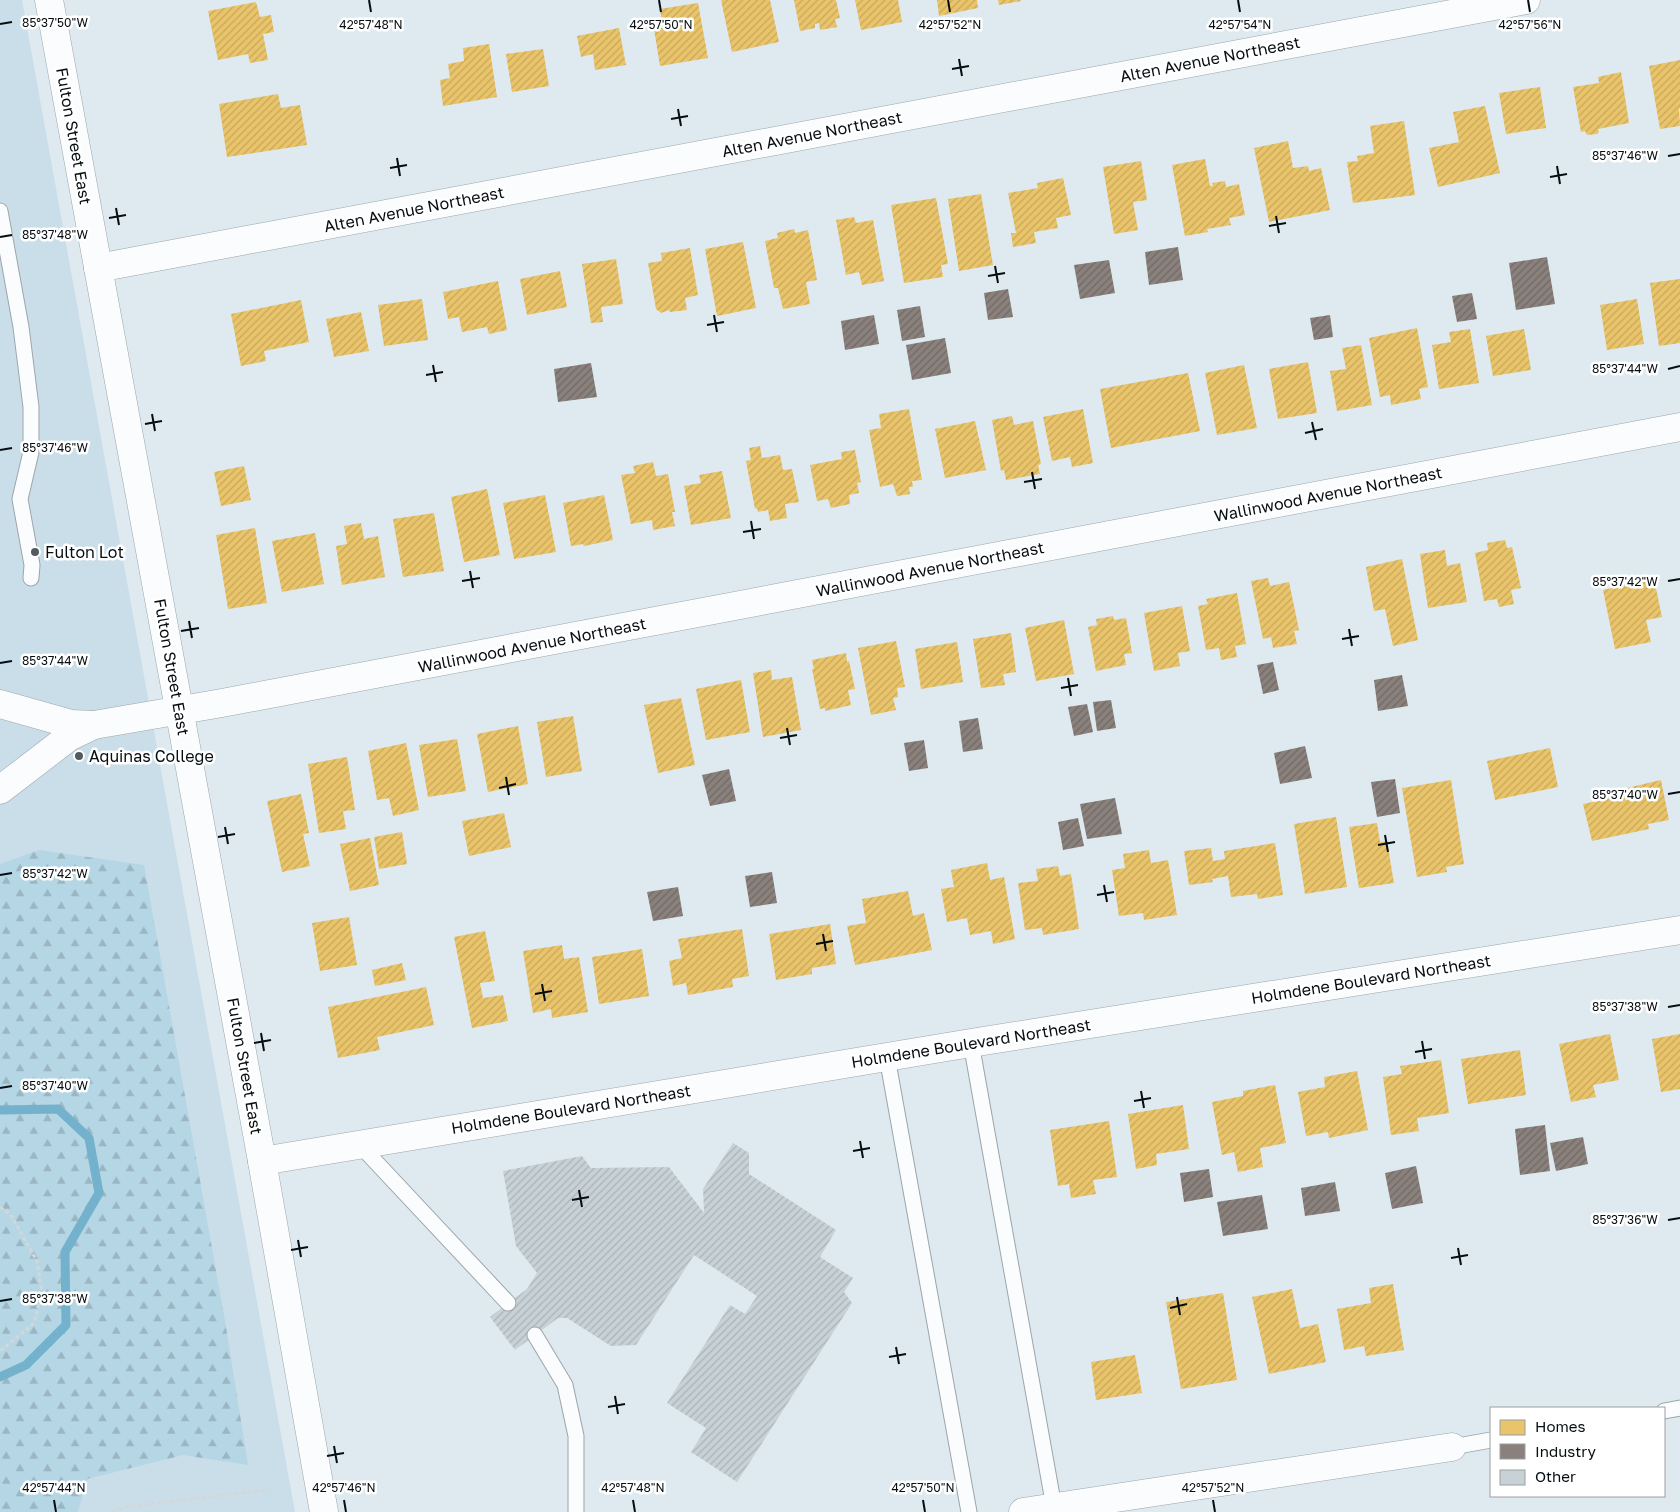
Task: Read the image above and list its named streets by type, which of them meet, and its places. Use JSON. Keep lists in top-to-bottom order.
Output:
{
  "streets": {
    "street": [
      "Alten Avenue Northeast",
      "Fulton Street East",
      "Wallinwood Avenue Northeast",
      "Holmdene Boulevard Northeast"
    ]
  },
  "crossings": [
    ["Alten Avenue Northeast", "Fulton Street East"],
    ["Fulton Street East", "Wallinwood Avenue Northeast"],
    ["Fulton Street East", "Holmdene Boulevard Northeast"]
  ],
  "places": ["Fulton Lot", "Aquinas College"],
  "legend": ["Homes", "Industry", "Other"],
  "coordinates": [
    "85°37'50\"W",
    "42°57'56\"N",
    "42°57'48\"N",
    "42°57'50\"N",
    "42°57'52\"N",
    "42°57'54\"N",
    "85°37'46\"W",
    "85°37'48\"W",
    "85°37'44\"W",
    "85°37'42\"W",
    "85°37'40\"W",
    "85°37'38\"W",
    "85°37'36\"W",
    "42°57'44\"N",
    "42°57'46\"N"
  ]
}
